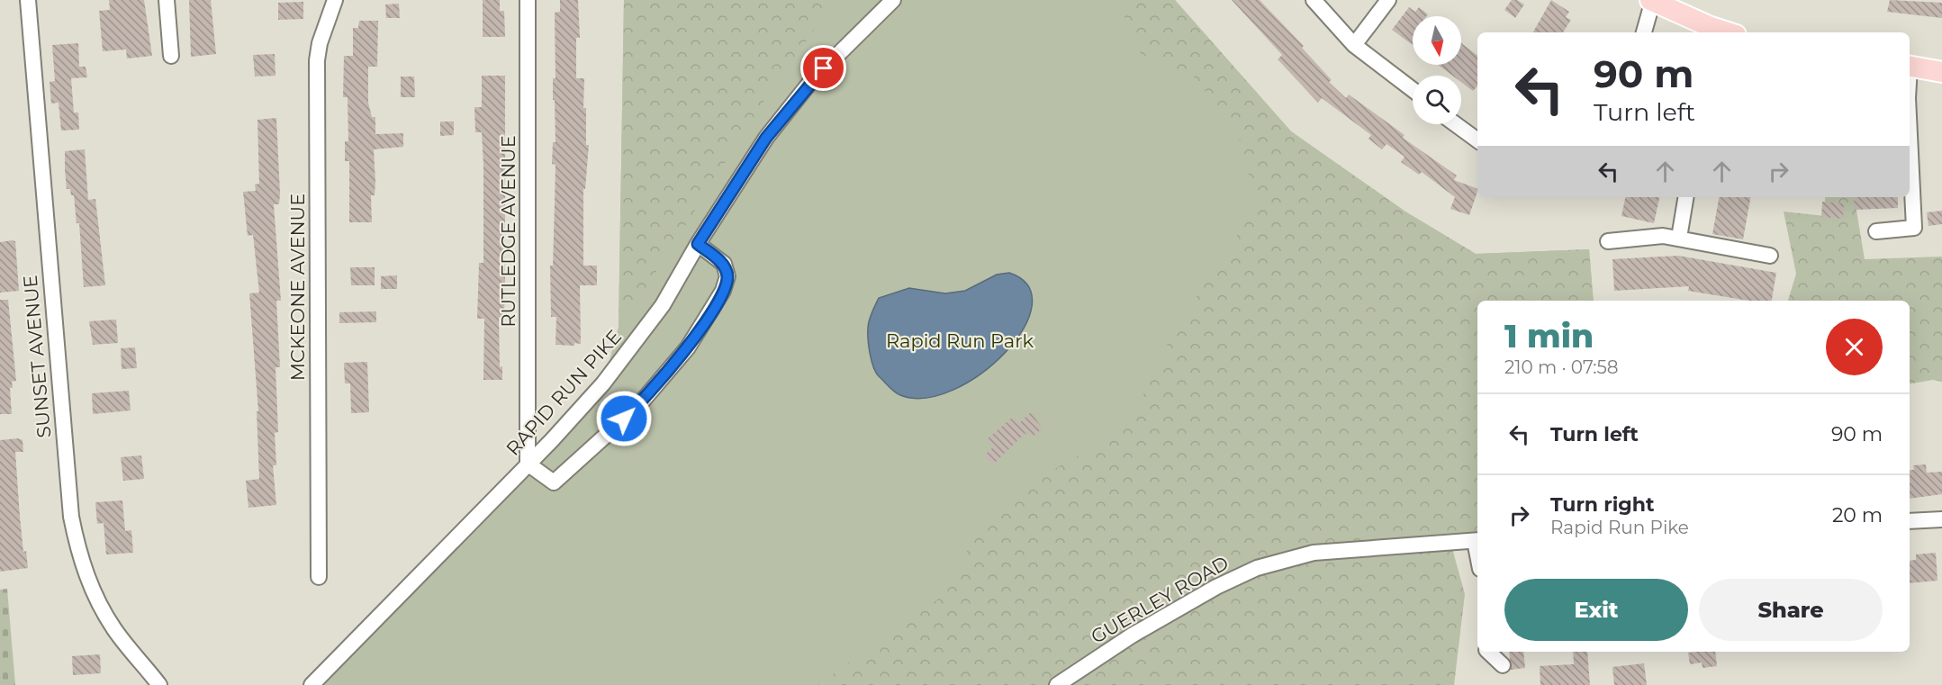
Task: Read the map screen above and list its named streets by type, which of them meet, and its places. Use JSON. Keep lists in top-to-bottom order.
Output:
{
  "streets": {
    "street": [
      "RUTLEDGE AVENUE",
      "MCKEONE AVENUE",
      "SUNSET AVENUE",
      "RAPID RUN PIKE",
      "GUERLEY ROAD"
    ]
  },
  "crossings": [
    ["RUTLEDGE AVENUE", "RAPID RUN PIKE"]
  ],
  "parks": ["Rapid Run Park"],
  "north": "bottom",
  "page": {
    "turn": ["90 m", "Turn left"],
    "heading": ["1 min", "210 m · 07:58"],
    "list": [
      {
        "name": "Turn left",
        "value": "90 m"
      },
      {
        "name": "Turn right",
        "note": "Rapid Run Pike",
        "value": "20 m"
      }
    ],
    "buttons": ["Exit", "Share"]
  }
}
